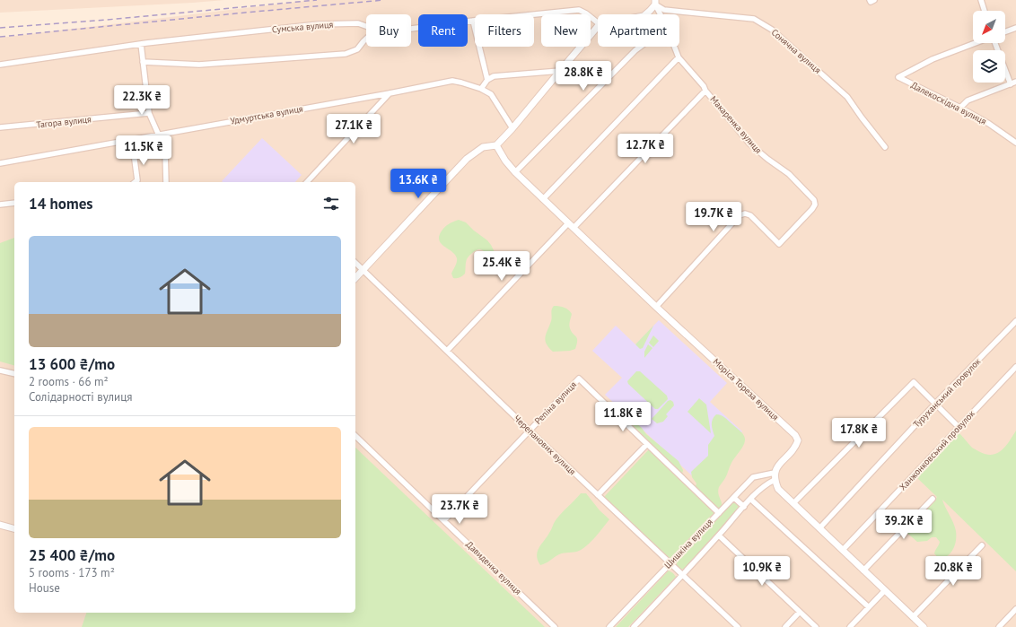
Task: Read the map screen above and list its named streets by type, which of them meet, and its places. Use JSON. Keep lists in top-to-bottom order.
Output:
{
  "streets": {
    "street": [
      "Сумська вулиця",
      "Сонячна вулиця",
      "Далекосхідна вулиця",
      "Удмуртська вулиця",
      "Тагора вулиця",
      "Макаренка вулиця",
      "Моріса Тореза вулиця",
      "Туруханський провулок",
      "Репiна вулиця",
      "Черепанових вулиця",
      "Ханжонковський провулок",
      "Шишкiна вулиця",
      "Давиденка вулиця"
    ]
  },
  "crossings": [
    ["Сонячна вулиця", "Макаренка вулиця"],
    ["Макаренка вулиця", "Моріса Тореза вулиця"],
    ["Моріса Тореза вулиця", "Шишкiна вулиця"],
    ["Репiна вулиця", "Черепанових вулиця"],
    ["Репiна вулиця", "Шишкiна вулиця"],
    ["Репiна вулиця", "Давиденка вулиця"],
    ["Черепанових вулиця", "Шишкiна вулиця"]
  ],
  "north": "bottom left",
  "page": {
    "chip": [
      "Buy",
      "Rent",
      "Filters",
      "New",
      "Apartment"
    ],
    "price": [
      "28.8K ₴",
      "22.3K ₴",
      "27.1K ₴",
      "12.7K ₴",
      "11.5K ₴",
      "13.6K ₴",
      "19.7K ₴",
      "25.4K ₴",
      "11.8K ₴",
      "17.8K ₴",
      "23.7K ₴",
      "39.2K ₴",
      "10.9K ₴",
      "20.8K ₴"
    ],
    "heading": "14 homes",
    "list": [
      {
        "name": "13 600 ₴/mo",
        "note": "2 rooms · 66 m² · Солідарності вулиця"
      },
      {
        "name": "25 400 ₴/mo",
        "note": "5 rooms · 173 m² · House"
      }
    ]
  }
}
